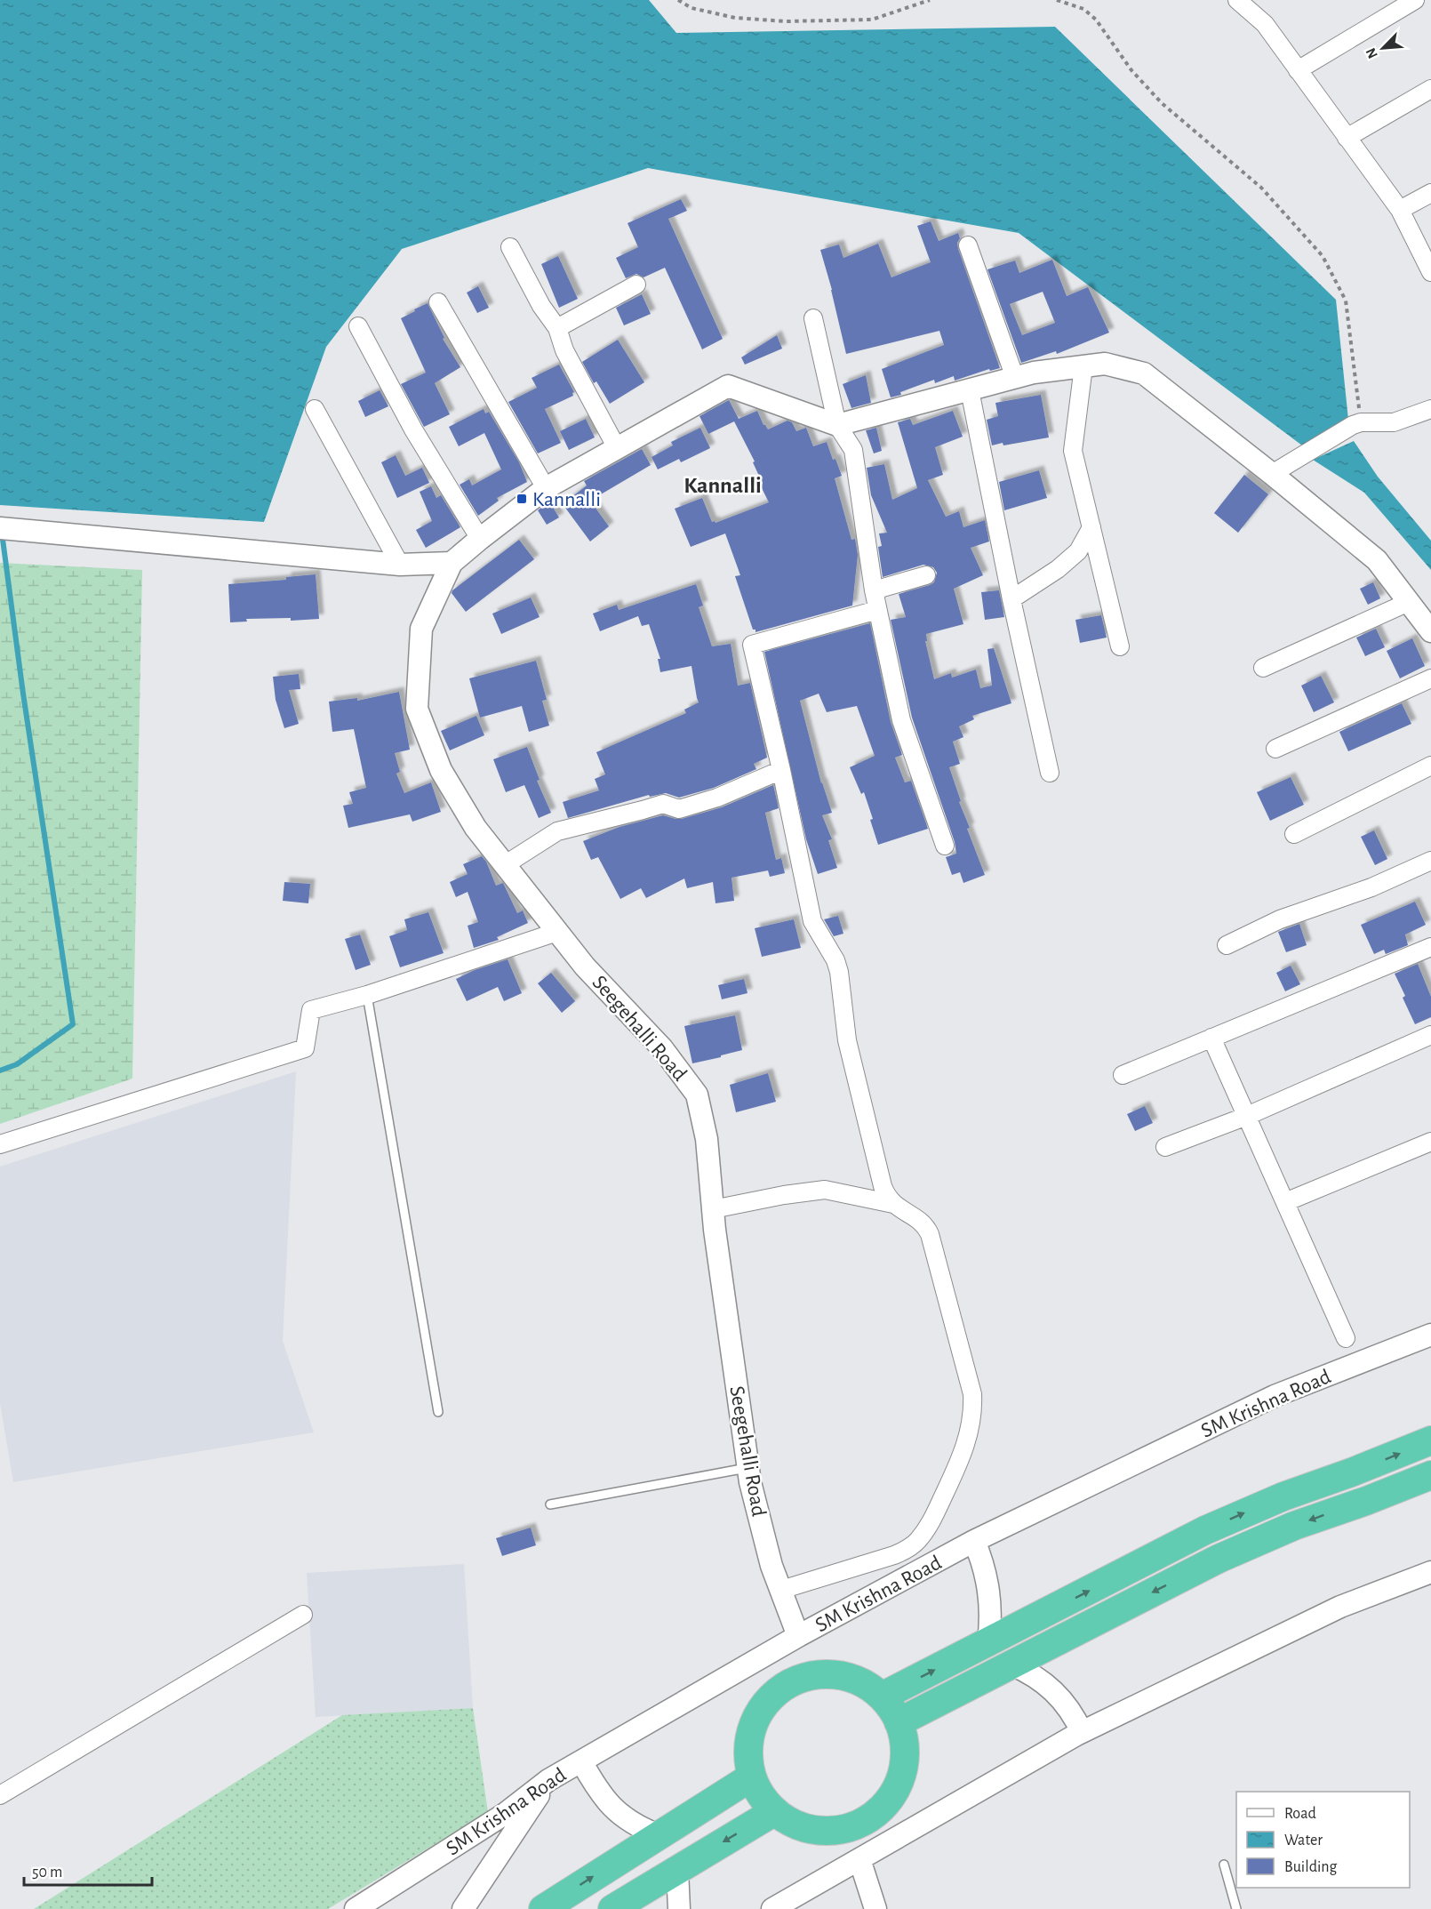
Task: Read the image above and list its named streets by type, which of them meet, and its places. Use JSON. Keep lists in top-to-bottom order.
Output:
{
  "streets": {
    "street": ["Seegehalli Road", "SM Krishna Road"]
  },
  "crossings": [
    ["Seegehalli Road", "SM Krishna Road"]
  ],
  "districts": ["Kannalli"],
  "places": {
    "transit": ["Kannalli"]
  },
  "legend": ["Road", "Water", "Building"],
  "scale_bar": "50 m",
  "north": "bottom left"
}
